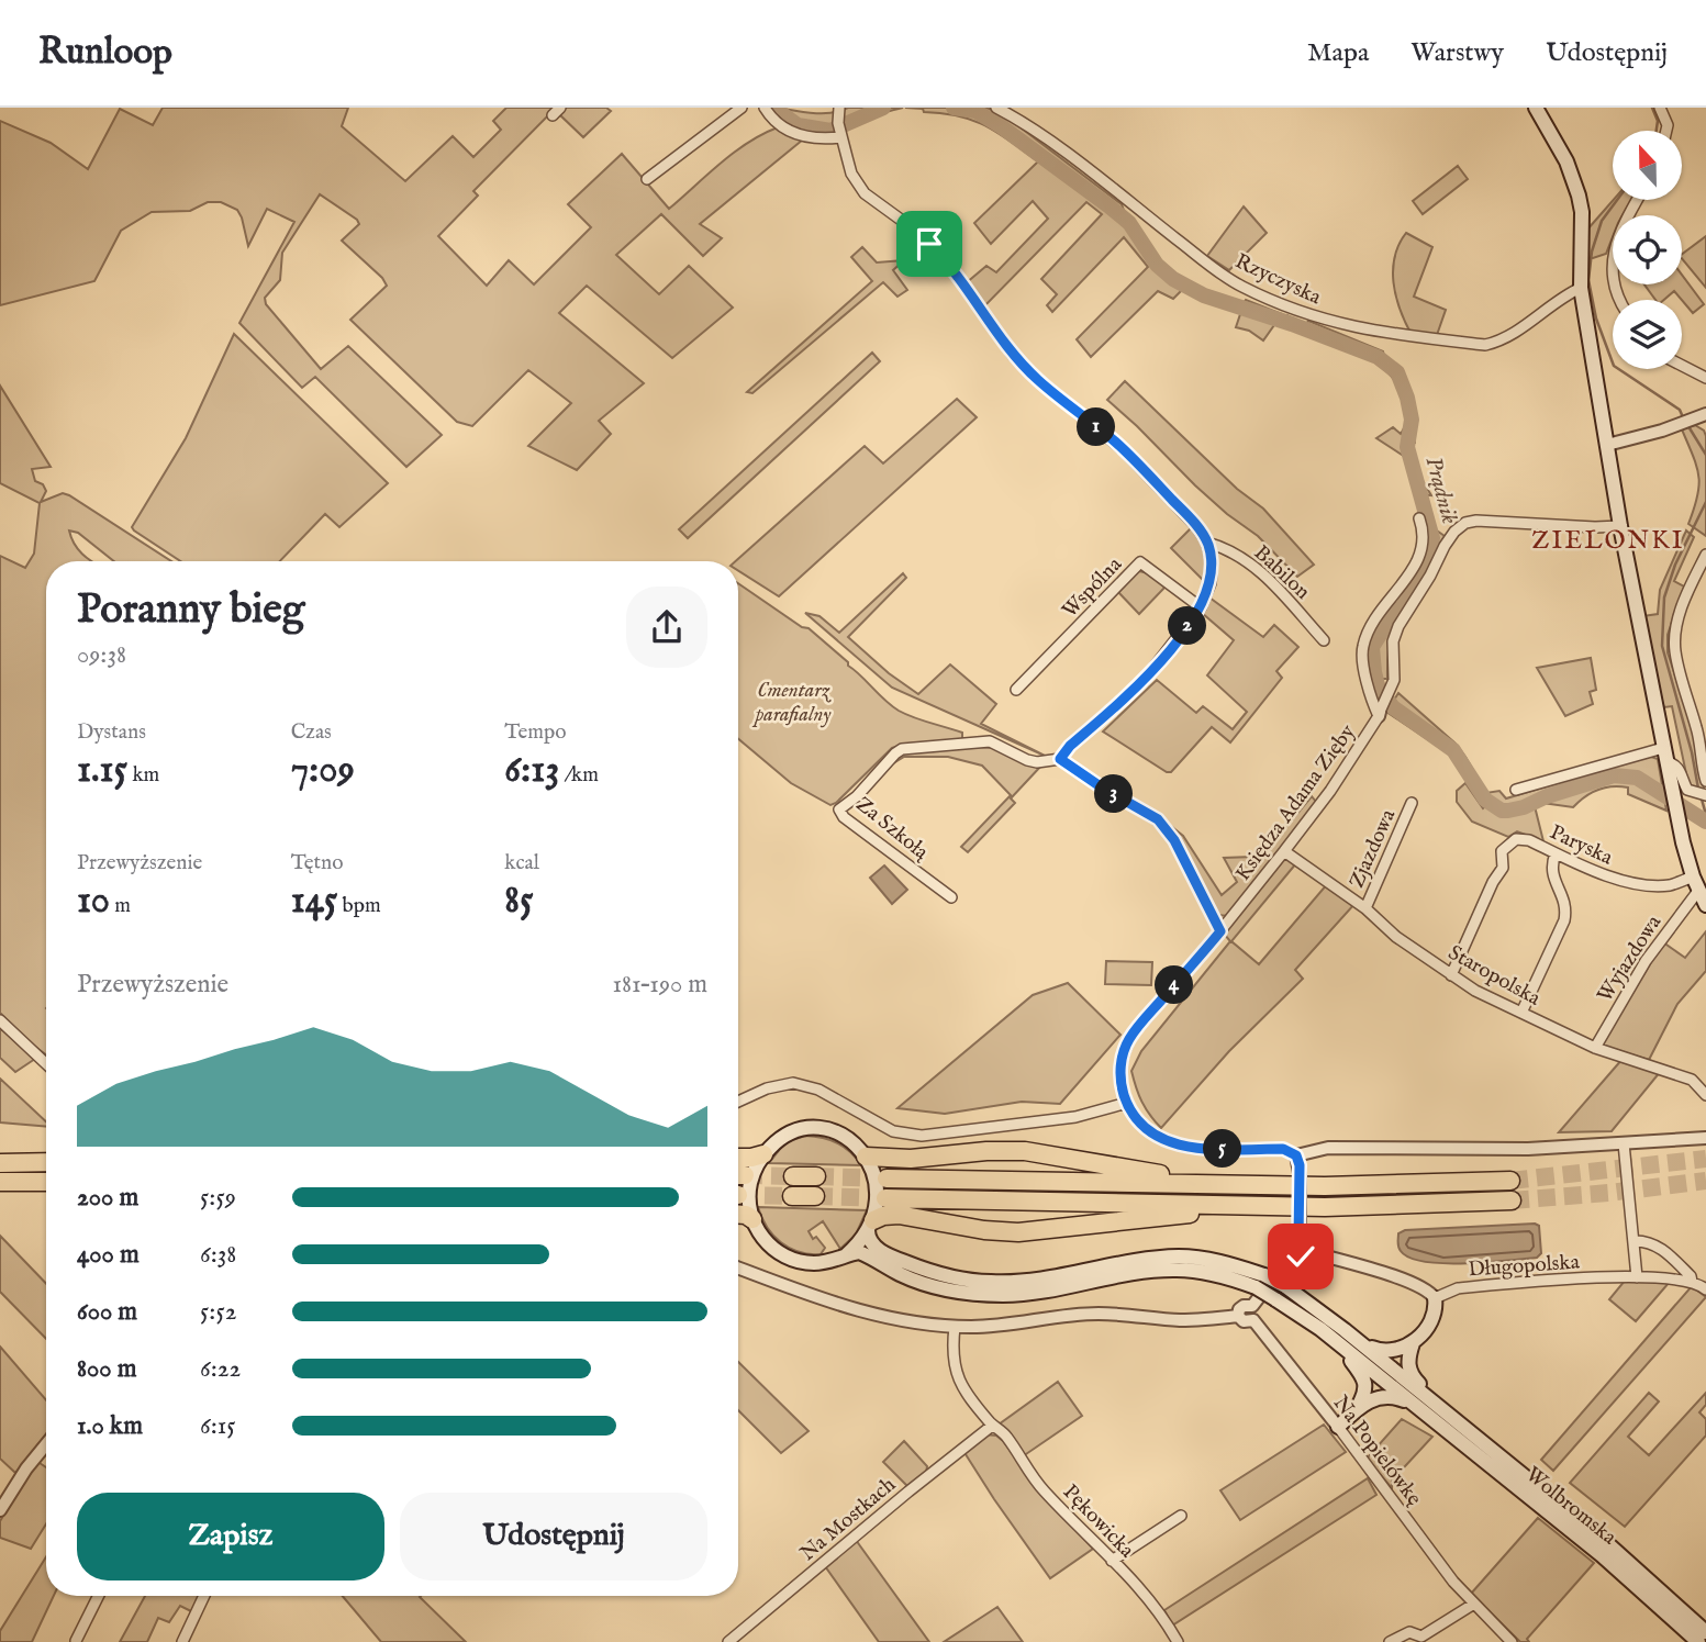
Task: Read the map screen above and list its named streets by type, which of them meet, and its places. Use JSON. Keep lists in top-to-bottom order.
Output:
{
  "streets": {
    "main road": ["Wolbromska"],
    "street": [
      "Rzyczyska",
      "Babilon",
      "Wspólna",
      "Księdza Adama Zięby",
      "Za Szkołą",
      "Paryska",
      "Zjazdowa",
      "Wyjazdowa",
      "Staropolska",
      "Długopolska",
      "Na Popielówkę",
      "Na Mostkach",
      "Pękowicka"
    ]
  },
  "crossings": [
    ["Księdza Adama Zięby", "Staropolska"],
    ["Paryska", "Wyjazdowa"],
    ["Paryska", "Staropolska"],
    ["Zjazdowa", "Staropolska"],
    ["Wyjazdowa", "Staropolska"],
    ["Na Mostkach", "Pękowicka"]
  ],
  "districts": ["ZIELONKI"],
  "water": ["Prądnik"],
  "parks": ["Cmentarz parafialny"],
  "north": "top",
  "page": {
    "header": "Runloop",
    "nav": ["Mapa", "Warstwy", "Udostępnij"],
    "pins": [
      "1",
      "2",
      "3",
      "4",
      "5"
    ],
    "heading": ["Poranny bieg", "09:38"],
    "stats": [
      ["Dystans", "1.15 km"],
      ["Czas", "7:09"],
      ["Tempo", "6:13 /km"],
      ["Przewyższenie", "10 m"],
      ["Tętno", "145 bpm"],
      ["kcal", "85"]
    ],
    "chart": ["Przewyższenie", "181–190 m"],
    "list": [
      {
        "name": "200 m",
        "note": "5:59"
      },
      {
        "name": "400 m",
        "note": "6:38"
      },
      {
        "name": "600 m",
        "note": "5:52"
      },
      {
        "name": "800 m",
        "note": "6:22"
      },
      {
        "name": "1.0 km",
        "note": "6:15"
      }
    ],
    "buttons": ["Zapisz", "Udostępnij"]
  }
}
